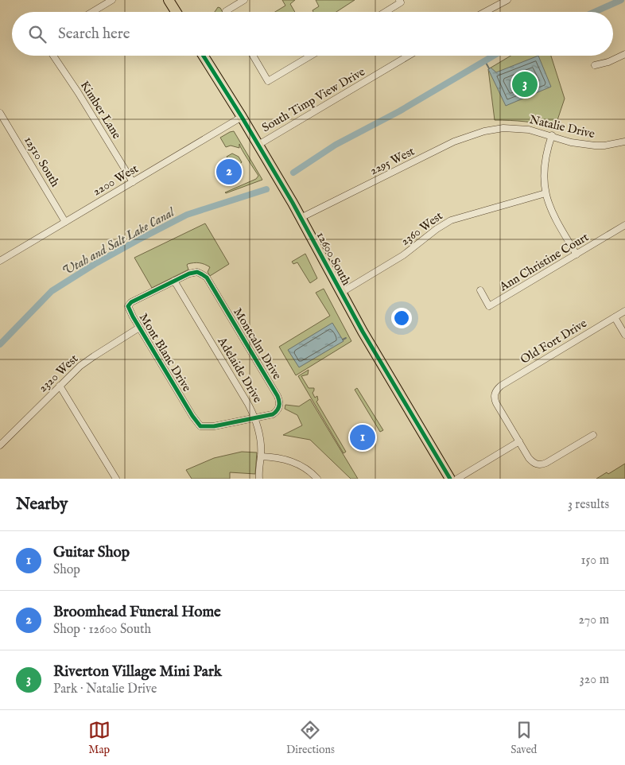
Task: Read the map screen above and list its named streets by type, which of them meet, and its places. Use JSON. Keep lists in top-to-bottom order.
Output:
{
  "streets": {
    "main road": ["12600 South"],
    "street": [
      "South Timp View Drive",
      "Kimber Lane",
      "Natalie Drive",
      "2295 West",
      "12510 South",
      "2200 West",
      "2360 West",
      "Ann Christine Court",
      "Old Fort Drive",
      "Montcalm Drive",
      "Mont Blanc Drive",
      "Adelaide Drive",
      "2320 West"
    ]
  },
  "crossings": [
    ["South Timp View Drive", "12600 South"],
    ["Kimber Lane", "2200 West"],
    ["Natalie Drive", "2295 West"],
    ["2295 West", "12600 South"],
    ["12510 South", "2200 West"],
    ["2200 West", "12600 South"],
    ["2360 West", "12600 South"],
    ["Montcalm Drive", "Mont Blanc Drive"],
    ["Montcalm Drive", "Adelaide Drive"],
    ["Mont Blanc Drive", "Adelaide Drive"],
    ["Mont Blanc Drive", "2320 West"]
  ],
  "water": ["Utah and Salt Lake Canal"],
  "page": {
    "search": "Search here",
    "pins": ["3", "2", "1"],
    "heading": ["Nearby", "3 results"],
    "list": [
      {
        "mark": "1",
        "name": "Guitar Shop",
        "note": "Shop",
        "value": "150 m"
      },
      {
        "mark": "2",
        "name": "Broomhead Funeral Home",
        "note": "Shop · 12600 South",
        "value": "270 m"
      },
      {
        "mark": "3",
        "name": "Riverton Village Mini Park",
        "note": "Park · Natalie Drive",
        "value": "320 m"
      }
    ],
    "nav": ["Map", "Directions", "Saved"]
  }
}
